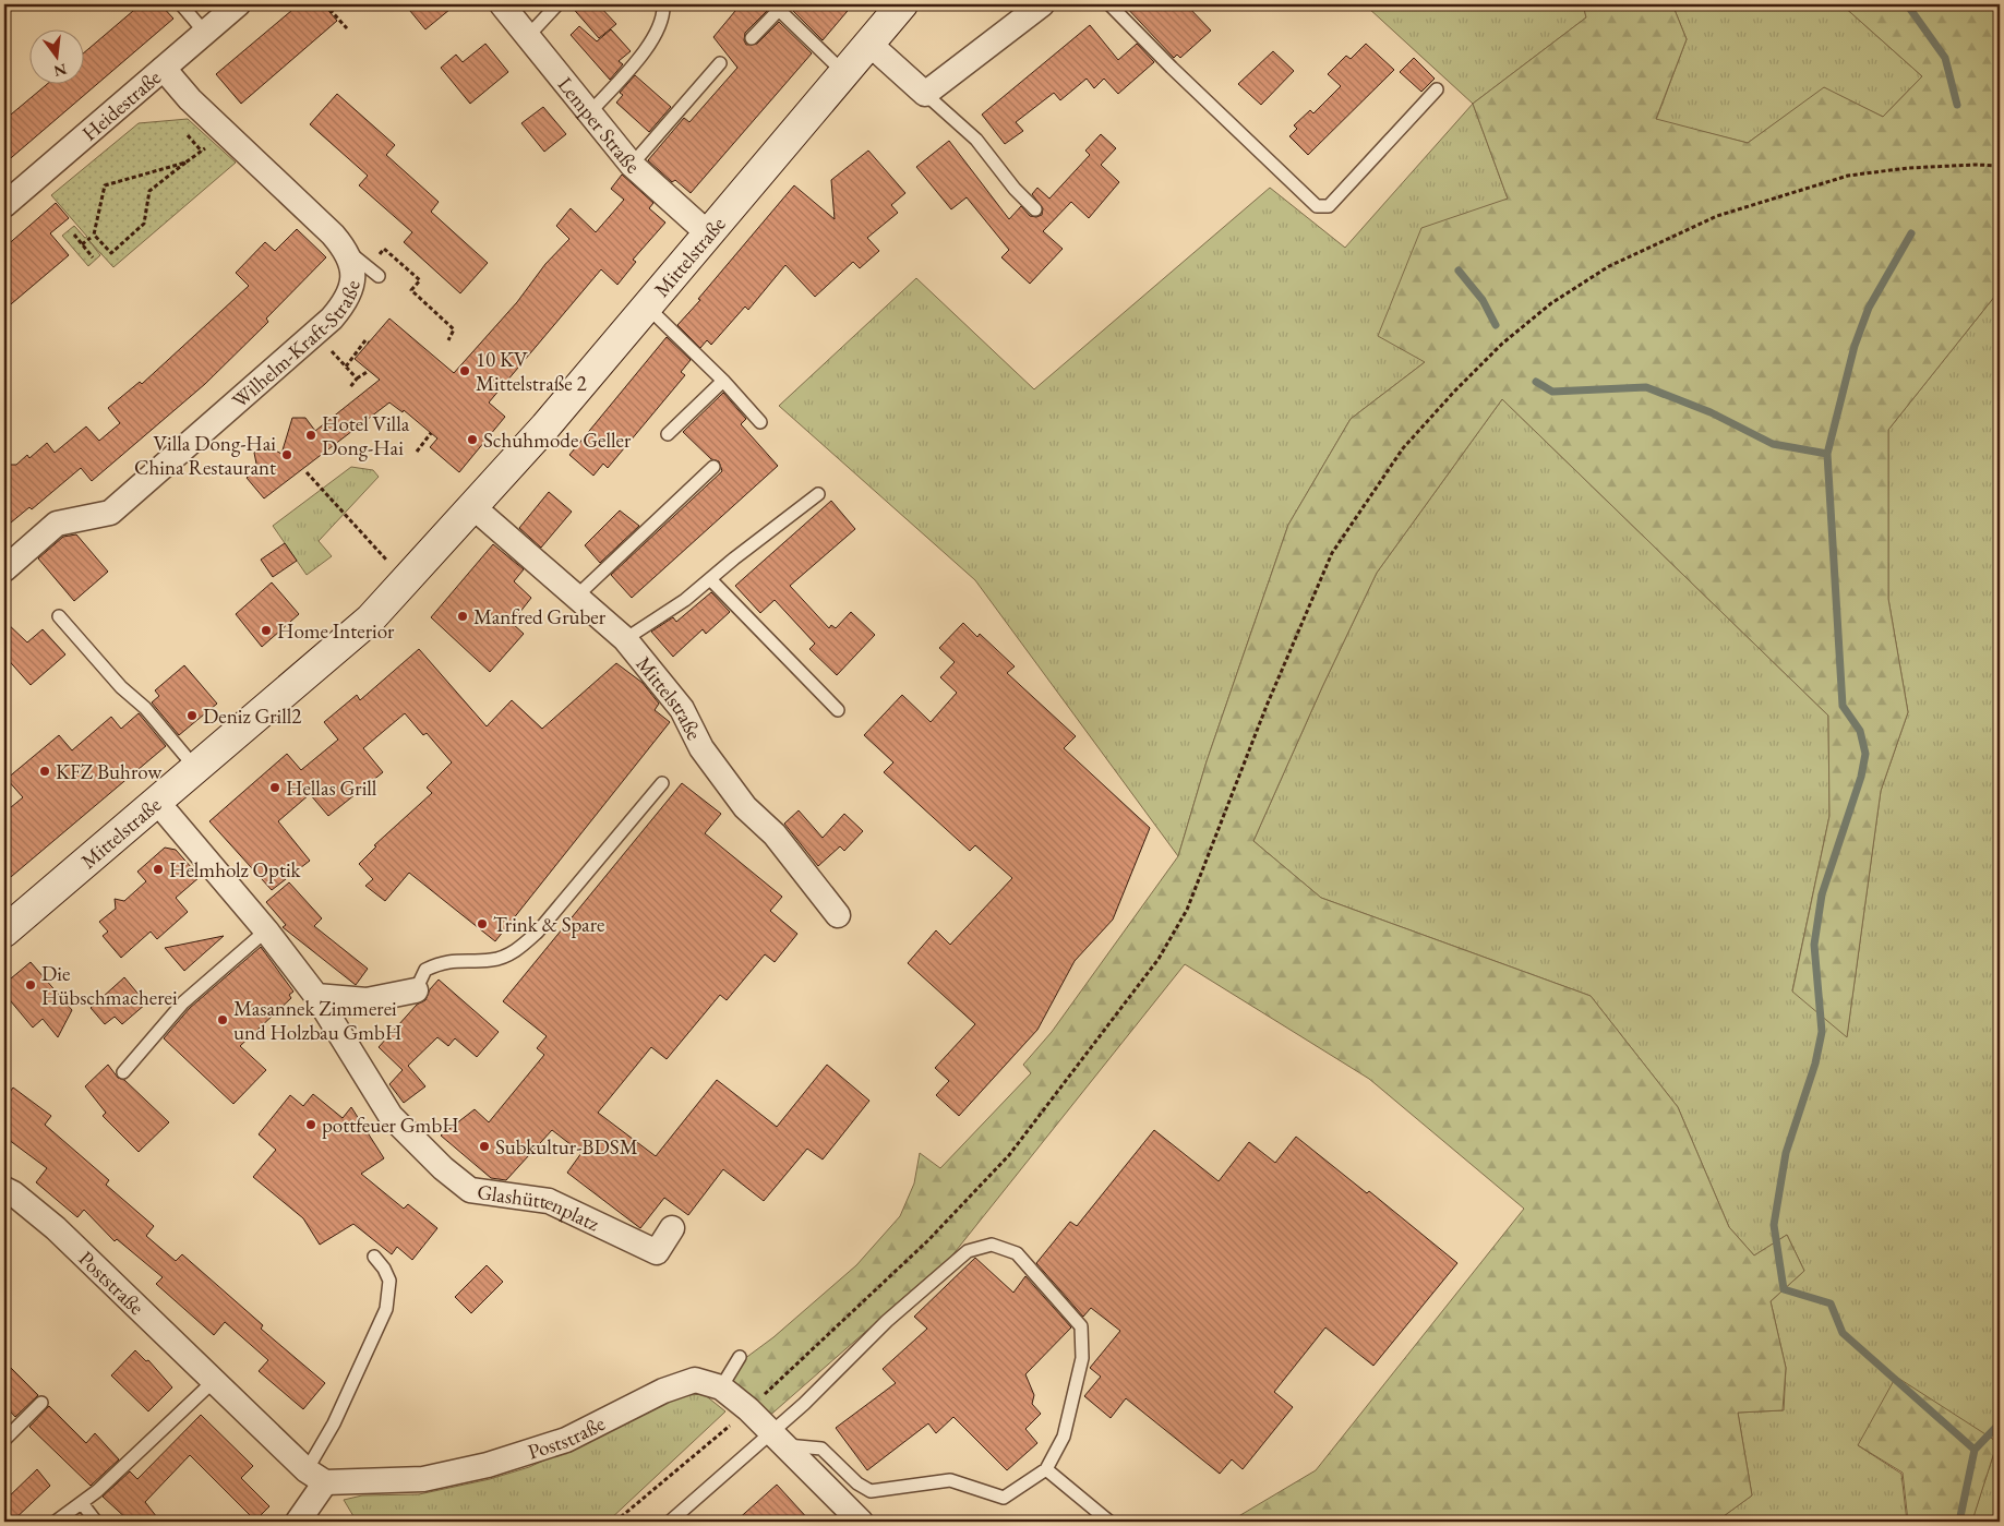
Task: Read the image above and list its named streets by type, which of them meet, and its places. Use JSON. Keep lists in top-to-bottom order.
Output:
{
  "streets": {
    "main road": ["Mittelstraße"],
    "street": [
      "Heidestraße",
      "Lemper Straße",
      "Wilhelm-Kraft-Straße",
      "Glashüttenplatz",
      "Poststraße"
    ]
  },
  "crossings": [
    ["Heidestraße", "Wilhelm-Kraft-Straße"],
    ["Lemper Straße", "Mittelstraße"],
    ["Mittelstraße", "Glashüttenplatz"]
  ],
  "places": [
    "10 KV Mittelstraße 2",
    "Hotel Villa Dong-Hai",
    "Schuhmode Geller",
    "Villa Dong-Hai China Restaurant",
    "Manfred Gruber",
    "Home Interior",
    "Deniz Grill2",
    "KFZ Buhrow",
    "Hellas Grill",
    "Helmholz Optik",
    "Trink & Spare",
    "Die Hübschmacherei",
    "Masannek Zimmerei und Holzbau GmbH",
    "pottfeuer GmbH",
    "Subkultur-BDSM"
  ],
  "north": "bottom"
}
